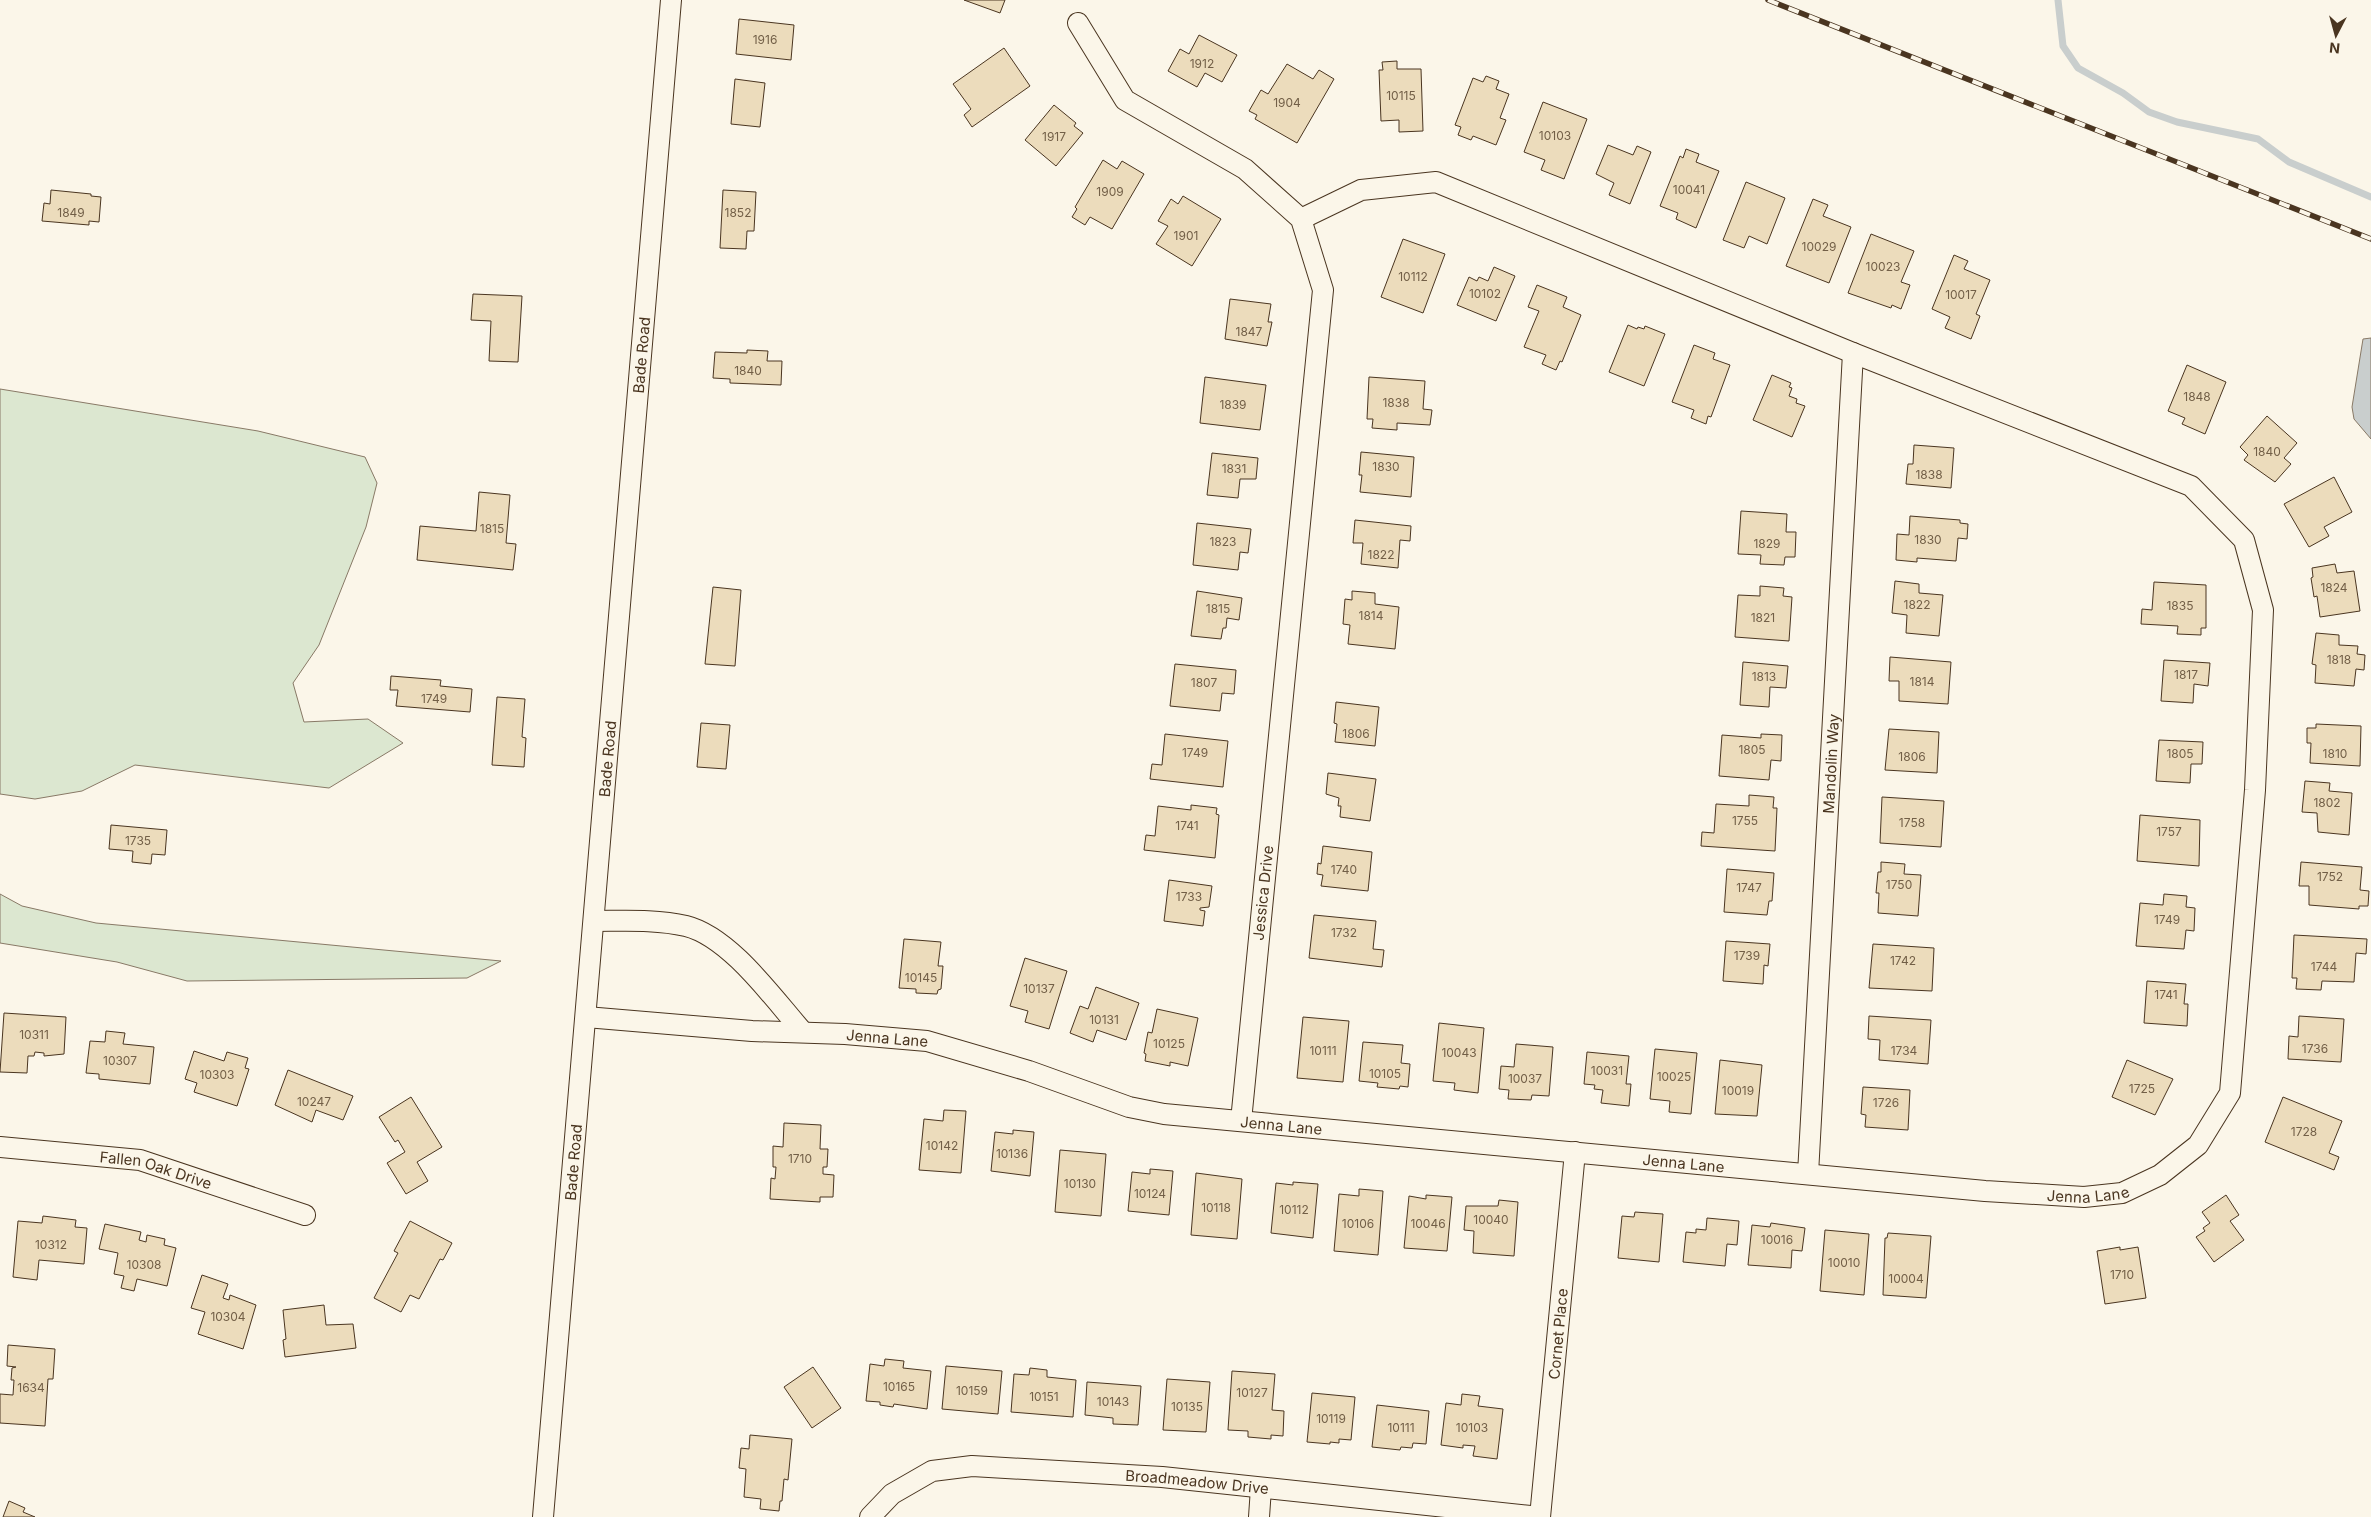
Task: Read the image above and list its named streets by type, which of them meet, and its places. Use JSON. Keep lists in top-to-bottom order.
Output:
{
  "streets": {
    "street": [
      "Bade Road",
      "Mandolin Way",
      "Jessica Drive",
      "Jenna Lane",
      "Fallen Oak Drive",
      "Cornet Place",
      "Broadmeadow Drive"
    ]
  },
  "crossings": [
    ["Bade Road", "Jenna Lane"],
    ["Mandolin Way", "Jenna Lane"],
    ["Jessica Drive", "Jenna Lane"],
    ["Jenna Lane", "Cornet Place"],
    ["Cornet Place", "Broadmeadow Drive"]
  ],
  "house_numbers": [
    "1916",
    "1912",
    "10115",
    "1904",
    "10103",
    "1917",
    "10041",
    "1909",
    "1849",
    "1852",
    "1901",
    "10029",
    "10023",
    "10112",
    "10102",
    "10017",
    "1847",
    "1840",
    "1848",
    "1838",
    "1839",
    "1840",
    "1830",
    "1831",
    "1838",
    "1815",
    "1830",
    "1823",
    "1829",
    "1822",
    "1824",
    "1822",
    "1835",
    "1815",
    "1814",
    "1821",
    "1818",
    "1817",
    "1813",
    "1814",
    "1807",
    "1749",
    "1806",
    "1805",
    "1749",
    "1805",
    "1810",
    "1806",
    "1802",
    "1755",
    "1758",
    "1741",
    "1757",
    "1735",
    "1740",
    "1752",
    "1750",
    "1747",
    "1733",
    "1749",
    "1732",
    "1739",
    "1742",
    "1744",
    "10145",
    "10137",
    "1741",
    "10131",
    "10311",
    "10125",
    "1736",
    "10111",
    "1734",
    "10043",
    "10307",
    "10031",
    "10105",
    "10303",
    "10025",
    "10037",
    "1725",
    "10019",
    "10247",
    "1726",
    "1728",
    "10142",
    "10136",
    "1710",
    "10130",
    "10124",
    "10118",
    "10112",
    "10040",
    "10106",
    "10046",
    "10016",
    "10312",
    "10010",
    "10308",
    "1710",
    "10004",
    "10304",
    "10165",
    "1634",
    "10159",
    "10127",
    "10151",
    "10143",
    "10135",
    "10119",
    "10111",
    "10103"
  ],
  "north": "bottom"
}
